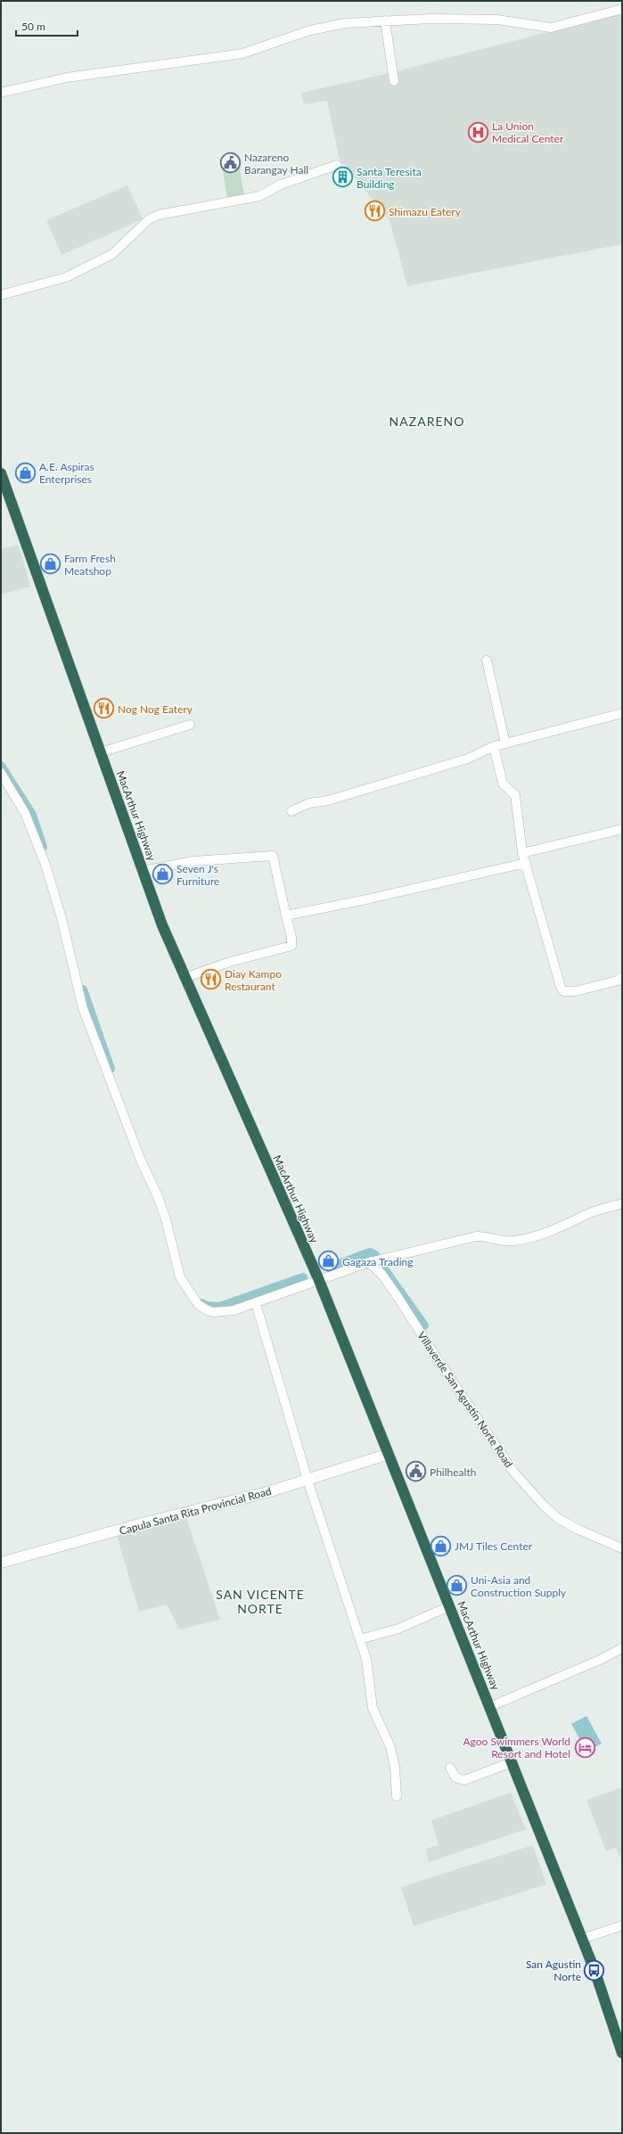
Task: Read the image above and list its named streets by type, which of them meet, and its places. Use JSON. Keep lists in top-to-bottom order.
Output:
{
  "streets": {
    "highway": ["MacArthur Highway"],
    "street": ["Villaverde San Agustin Norte Road", "Capula Santa Rita Provincial Road"]
  },
  "crossings": [
    ["MacArthur Highway", "Capula Santa Rita Provincial Road"]
  ],
  "districts": ["NAZARENO", "SAN VICENTE NORTE"],
  "places": {
    "hospital": ["La Union Medical Center"],
    "public building": ["Nazareno Barangay Hall", "Philhealth"],
    "building": ["Santa Teresita Building"],
    "restaurant": ["Shimazu Eatery", "Nog Nog Eatery", "Diay Kampo Restaurant"],
    "shop": [
      "A.E. Aspiras Enterprises",
      "Farm Fresh Meatshop",
      "Seven J's Furniture",
      "Gagaza Trading",
      "JMJ Tiles Center",
      "Uni-Asia and Construction Supply"
    ],
    "hotel": ["Agoo Swimmers World Resort and Hotel"],
    "bus stop": ["San Agustin Norte"]
  },
  "scale_bar": "50 m"
}
